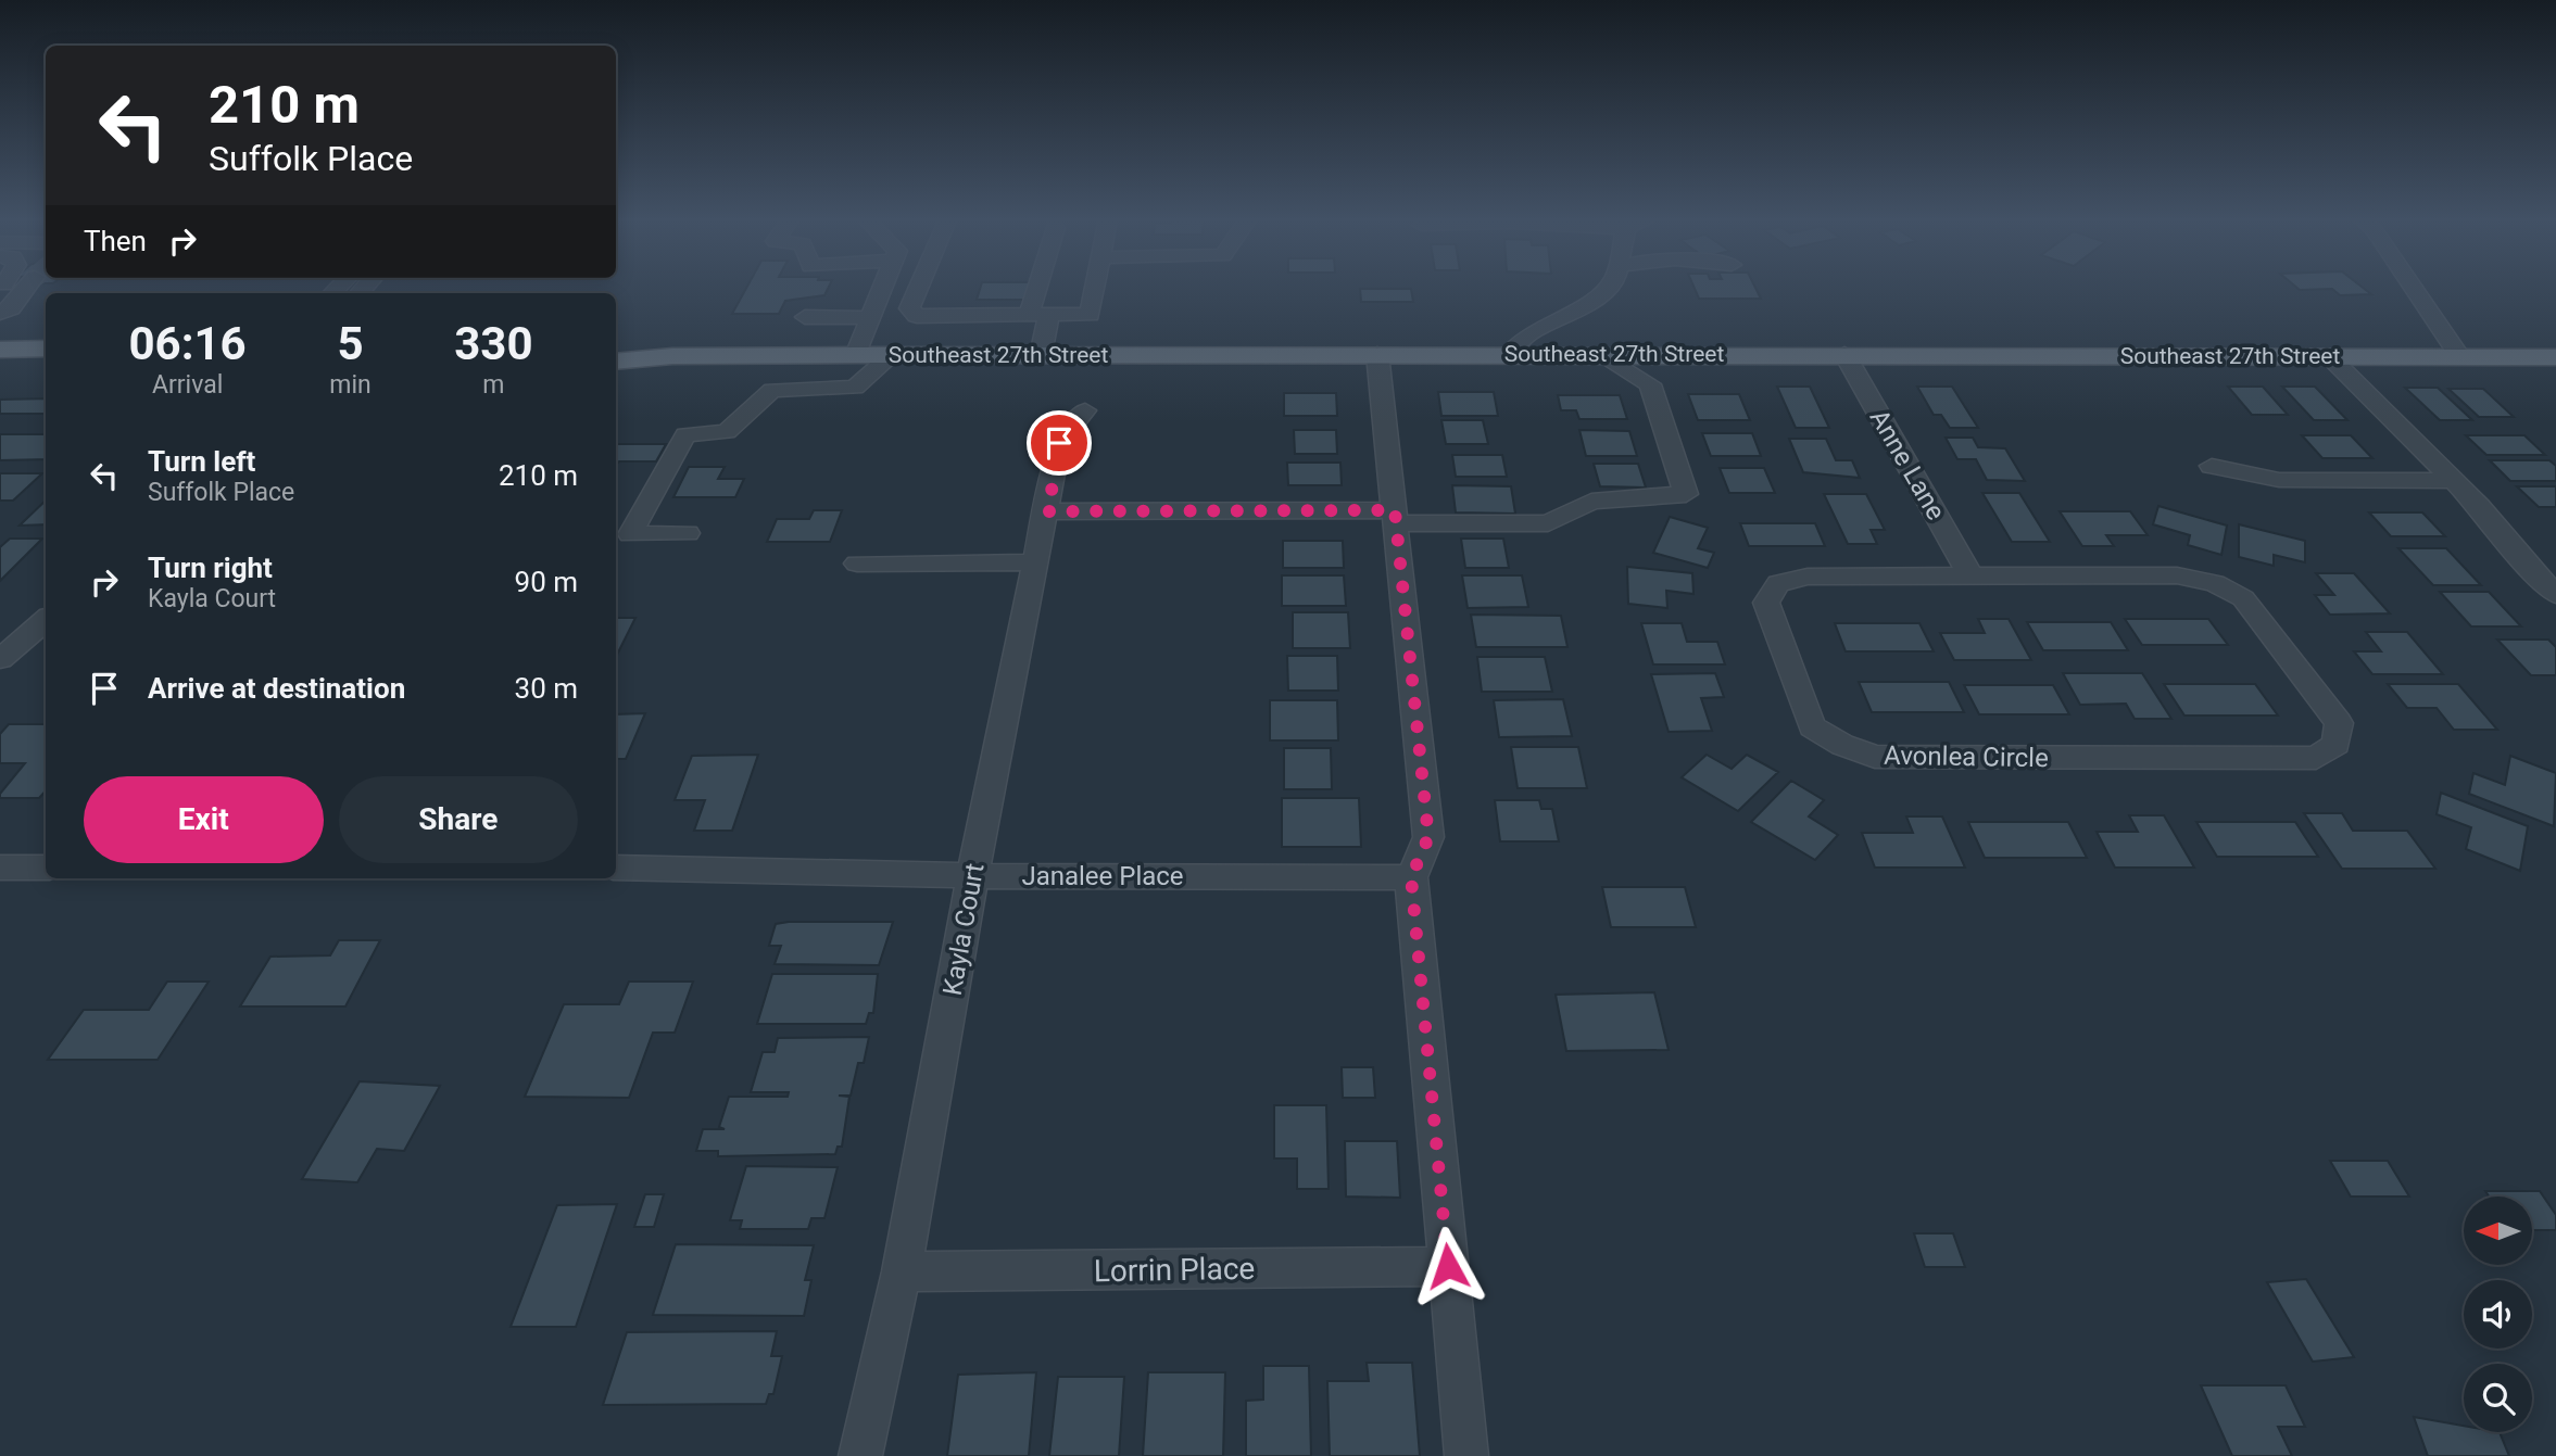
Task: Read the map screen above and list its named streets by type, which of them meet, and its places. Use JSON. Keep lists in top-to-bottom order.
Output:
{
  "streets": {
    "main road": ["Southeast 27th Street"],
    "street": [
      "Anne Lane",
      "Avonlea Circle",
      "Janalee Place",
      "Kayla Court",
      "Lorrin Place"
    ]
  },
  "crossings": [
    ["Southeast 27th Street", "Anne Lane"],
    ["Anne Lane", "Avonlea Circle"],
    ["Janalee Place", "Kayla Court"],
    ["Kayla Court", "Lorrin Place"]
  ],
  "north": "left",
  "page": {
    "turn": ["210 m", "Suffolk Place"],
    "then": "Then",
    "eta": [
      "06:16",
      "Arrival",
      "5",
      "min",
      "330",
      "m"
    ],
    "list": [
      {
        "name": "Turn left",
        "note": "Suffolk Place",
        "value": "210 m"
      },
      {
        "name": "Turn right",
        "note": "Kayla Court",
        "value": "90 m"
      },
      {
        "name": "Arrive at destination",
        "value": "30 m"
      }
    ],
    "buttons": ["Exit", "Share"]
  }
}
